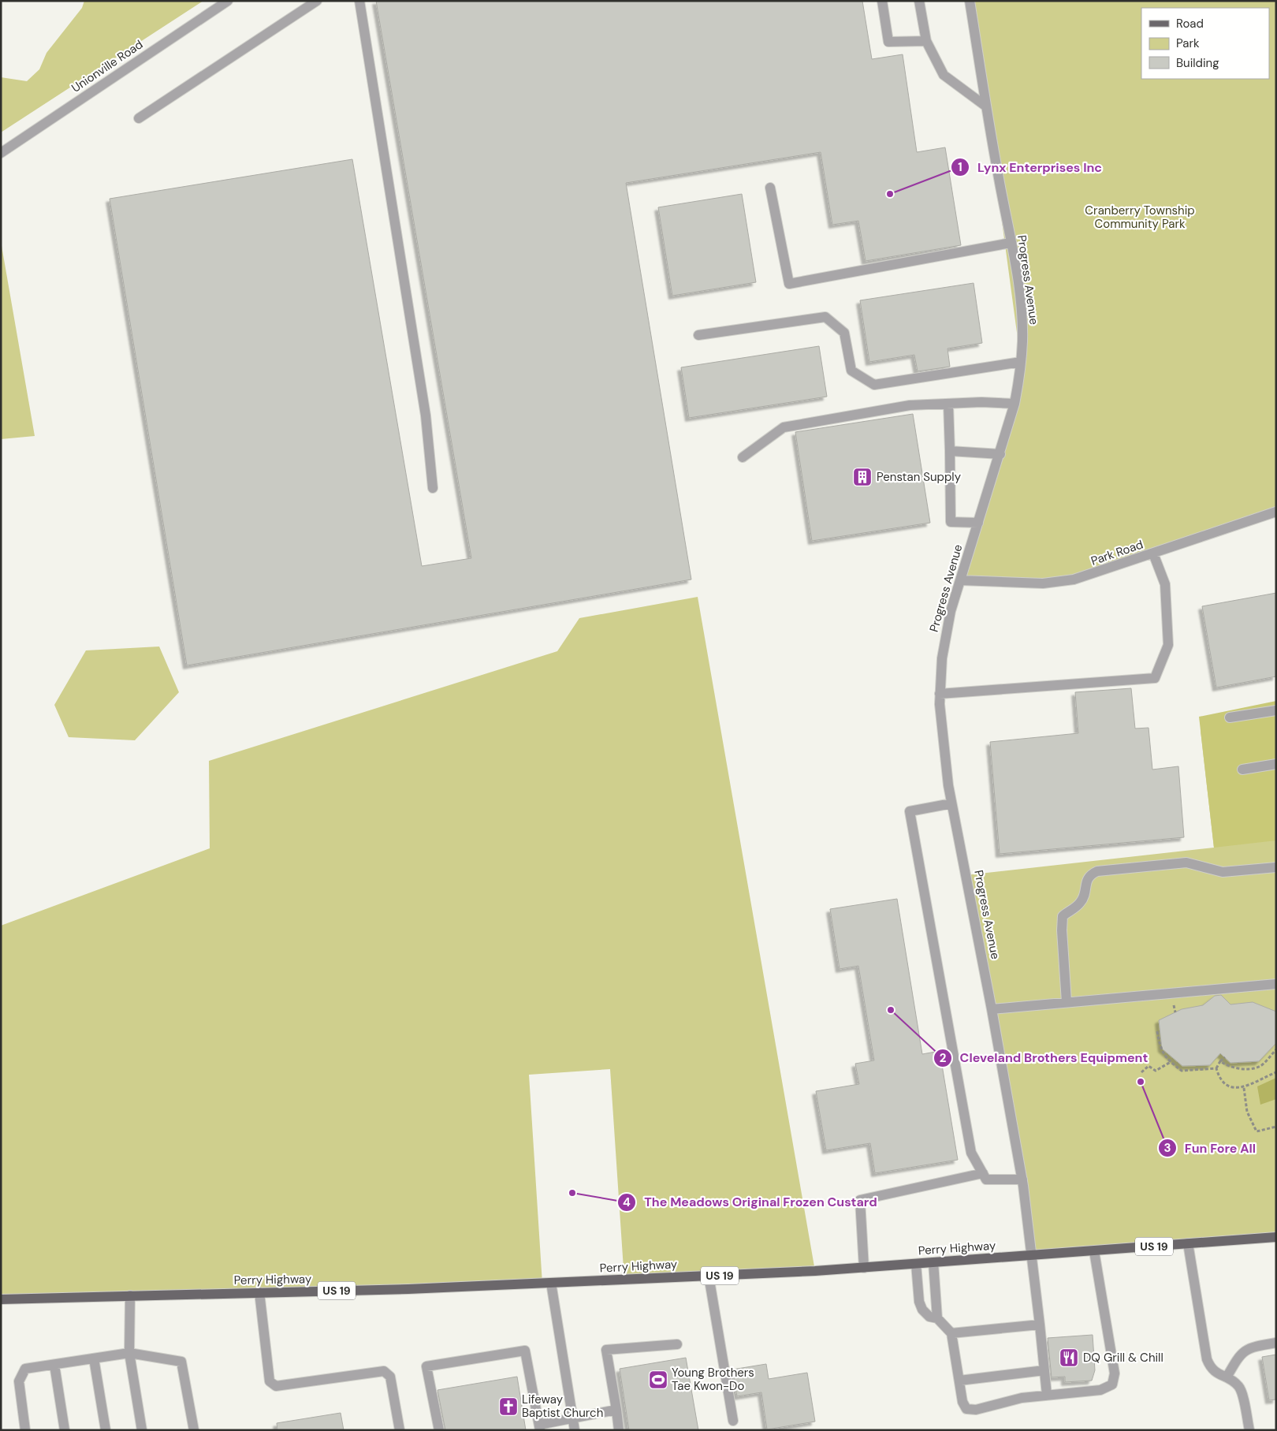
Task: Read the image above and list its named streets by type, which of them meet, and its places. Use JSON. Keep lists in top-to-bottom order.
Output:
{
  "streets": {
    "main road": ["US 19", "Perry Highway"],
    "street": ["Unionville Road", "Progress Avenue", "Park Road"]
  },
  "crossings": [
    ["Progress Avenue", "Park Road"],
    ["Progress Avenue", "Perry Highway"]
  ],
  "parks": ["Cranberry Township Community Park"],
  "places": {
    "other": [
      "Lynx Enterprises Inc",
      "Cleveland Brothers Equipment",
      "Fun Fore All",
      "The Meadows Original Frozen Custard"
    ],
    "building": ["Penstan Supply"],
    "restaurant": ["DQ Grill & Chill"],
    "sports": ["Young Brothers Tae Kwon-Do"],
    "church": ["Lifeway Baptist Church"]
  },
  "legend": ["Road", "Park", "Building"]
}
